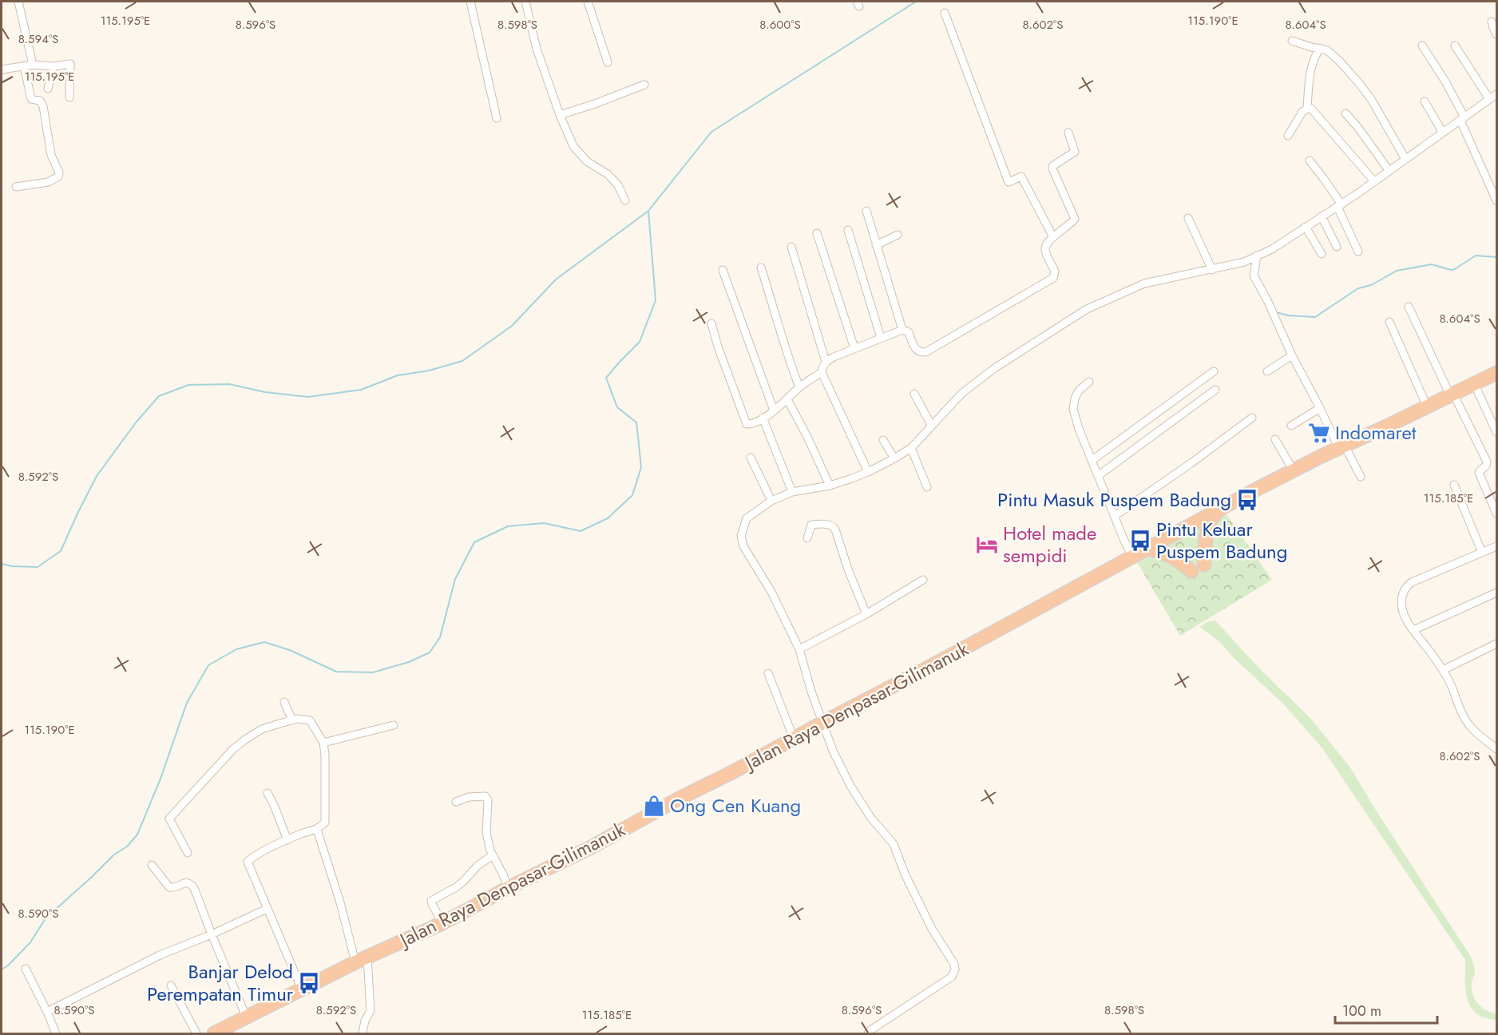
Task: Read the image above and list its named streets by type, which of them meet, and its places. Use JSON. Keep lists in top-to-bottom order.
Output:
{
  "streets": {
    "highway": ["Jalan Raya Denpasar-Gilimanuk"]
  },
  "places": {
    "supermarket": ["Indomaret"],
    "bus stop": ["Pintu Masuk Puspem Badung", "Pintu Keluar Puspem Badung", "Banjar Delod Perempatan Timur"],
    "hotel": ["Hotel made sempidi"],
    "shop": ["Ong Cen Kuang"]
  },
  "scale_bar": "100 m",
  "coordinates": [
    "115.190°E",
    "115.195°E",
    "8.600°S",
    "8.596°S",
    "8.598°S",
    "8.602°S",
    "8.604°S",
    "8.594°S",
    "8.592°S",
    "115.185°E",
    "8.590°S"
  ]
}
